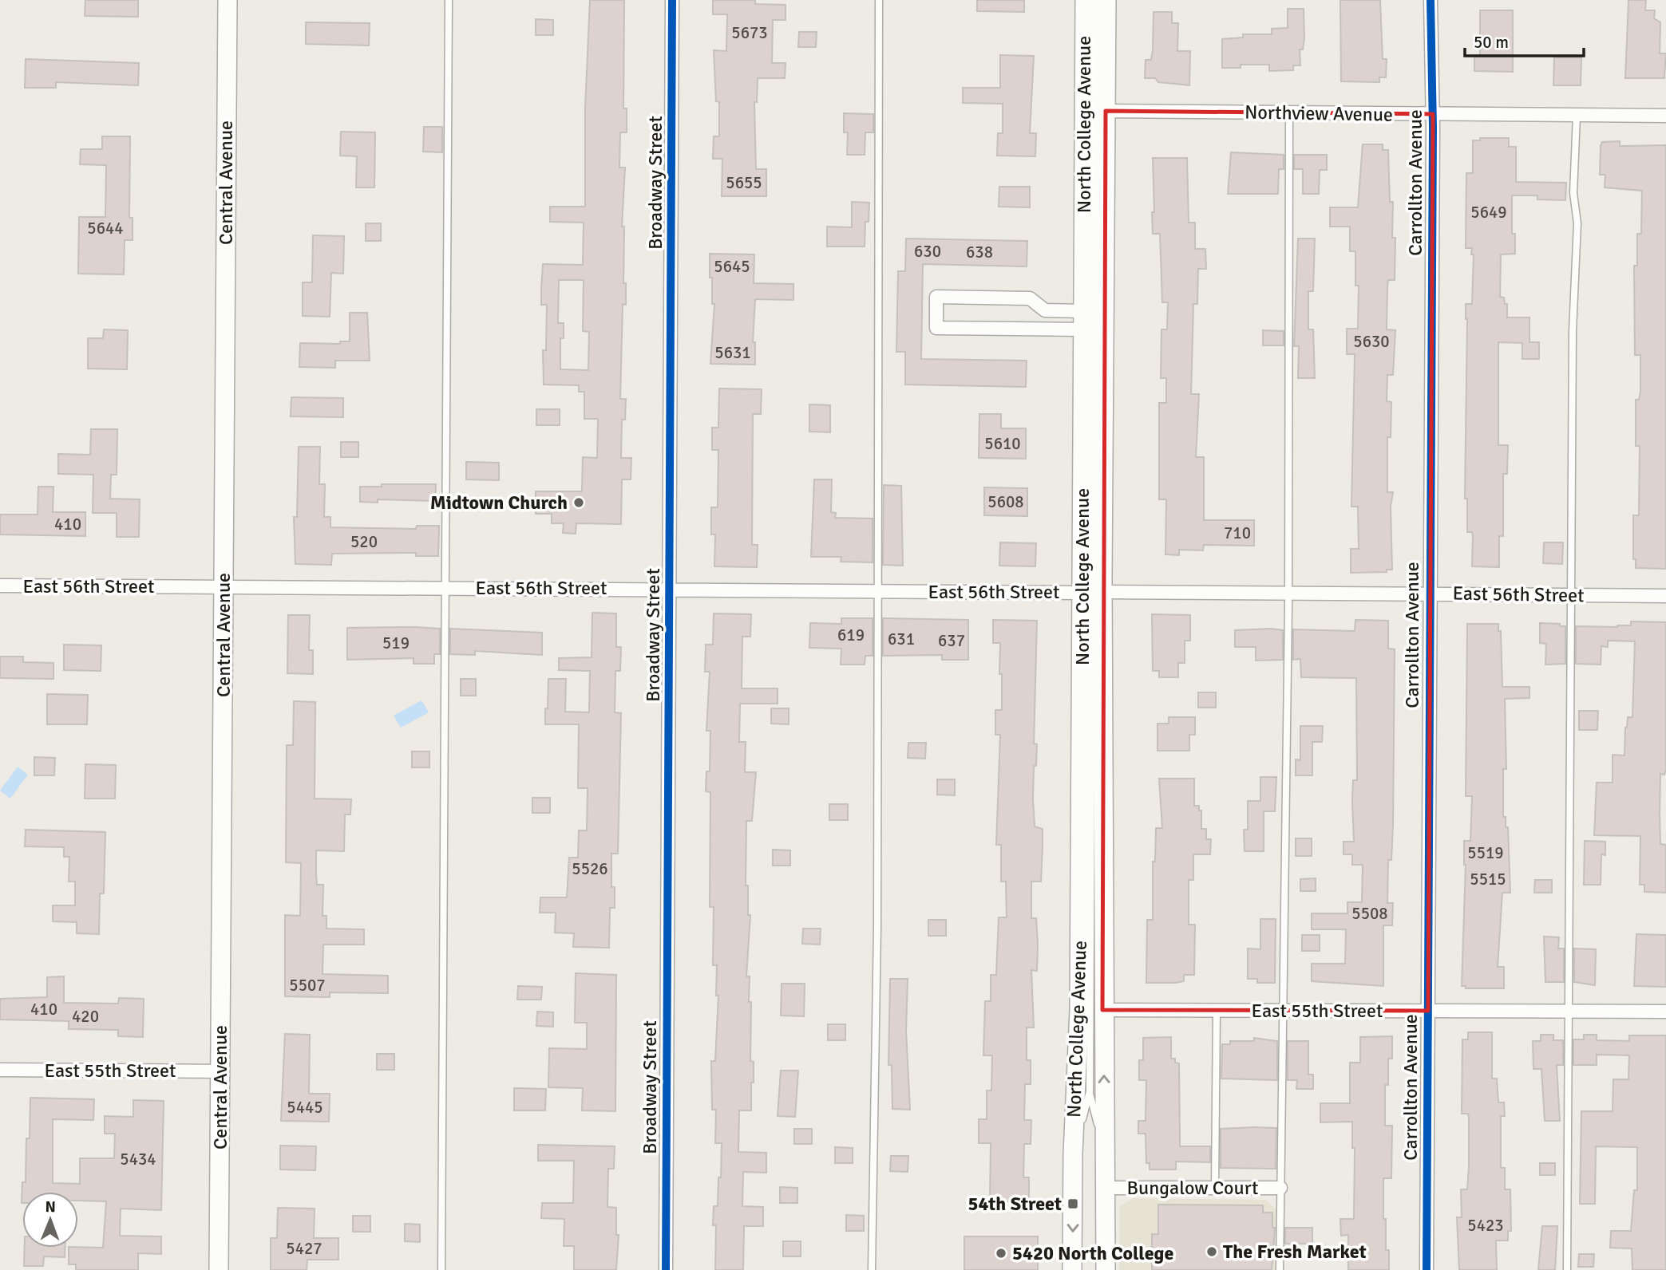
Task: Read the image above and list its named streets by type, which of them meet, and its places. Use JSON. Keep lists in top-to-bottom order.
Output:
{
  "streets": {
    "main road": ["North College Avenue", "Central Avenue"],
    "street": [
      "Northview Avenue",
      "Broadway Street",
      "Carrollton Avenue",
      "East 56th Street",
      "East 55th Street",
      "Bungalow Court"
    ]
  },
  "crossings": [
    ["Northview Avenue", "North College Avenue"],
    ["Northview Avenue", "Carrollton Avenue"],
    ["North College Avenue", "East 56th Street"],
    ["North College Avenue", "East 55th Street"],
    ["North College Avenue", "Bungalow Court"],
    ["Central Avenue", "East 56th Street"],
    ["Central Avenue", "East 55th Street"],
    ["Broadway Street", "East 56th Street"],
    ["Carrollton Avenue", "East 56th Street"],
    ["Carrollton Avenue", "East 55th Street"]
  ],
  "places": {
    "other": ["Midtown Church", "The Fresh Market", "5420 North College"],
    "transit": ["54th Street"]
  },
  "house_numbers": [
    "5673",
    "5655",
    "5649",
    "5644",
    "630",
    "638",
    "5645",
    "5630",
    "5631",
    "5610",
    "5608",
    "410",
    "710",
    "520",
    "619",
    "631",
    "637",
    "519",
    "5519",
    "5526",
    "5515",
    "5508",
    "5507",
    "410",
    "420",
    "5445",
    "5434",
    "5423",
    "5427"
  ],
  "scale_bar": "50 m",
  "north": "top"
}
